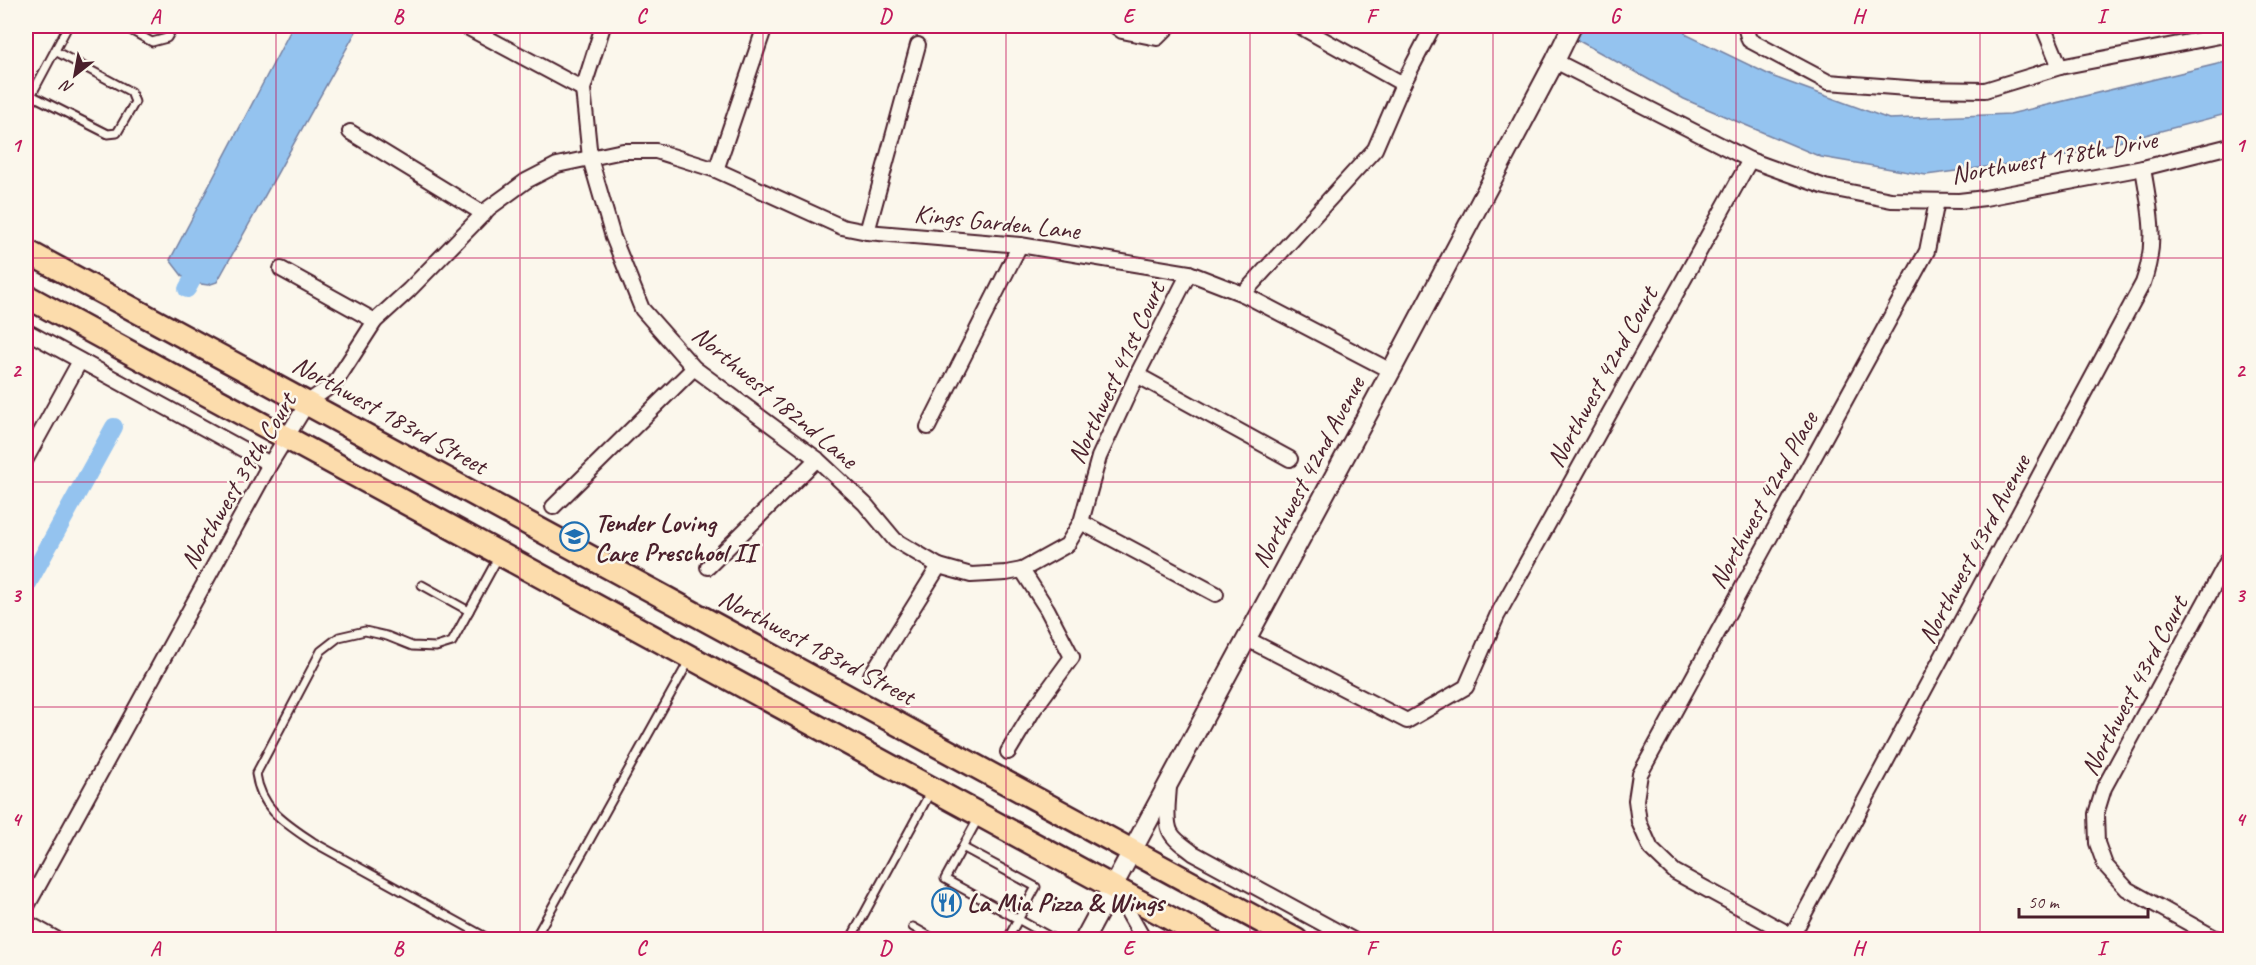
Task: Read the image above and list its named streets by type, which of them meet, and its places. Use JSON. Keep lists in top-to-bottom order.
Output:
{
  "streets": {
    "main road": ["Northwest 183rd Street"],
    "street": [
      "Northwest 178th Drive",
      "Kings Garden Lane",
      "Northwest 41st Court",
      "Northwest 42nd Court",
      "Northwest 182nd Lane",
      "Northwest 42nd Avenue",
      "Northwest 39th Court",
      "Northwest 42nd Place",
      "Northwest 43rd Avenue",
      "Northwest 43rd Court"
    ]
  },
  "crossings": [
    ["Northwest 178th Drive", "Northwest 42nd Court"],
    ["Northwest 178th Drive", "Northwest 42nd Avenue"],
    ["Northwest 178th Drive", "Northwest 42nd Place"],
    ["Northwest 178th Drive", "Northwest 43rd Avenue"],
    ["Kings Garden Lane", "Northwest 41st Court"],
    ["Kings Garden Lane", "Northwest 182nd Lane"],
    ["Kings Garden Lane", "Northwest 42nd Avenue"],
    ["Kings Garden Lane", "Northwest 39th Court"],
    ["Northwest 41st Court", "Northwest 182nd Lane"],
    ["Northwest 42nd Court", "Northwest 42nd Avenue"],
    ["Northwest 182nd Lane", "Northwest 39th Court"],
    ["Northwest 183rd Street", "Northwest 42nd Avenue"],
    ["Northwest 183rd Street", "Northwest 39th Court"],
    ["Northwest 42nd Place", "Northwest 43rd Avenue"]
  ],
  "places": {
    "school or university": ["Tender Loving Care Preschool II"],
    "restaurant": ["La Mia Pizza & Wings"]
  },
  "scale_bar": "50 m",
  "north": "bottom left",
  "grid": {
    "columns": [
      "A",
      "B",
      "C",
      "D",
      "E",
      "F",
      "G",
      "H",
      "I"
    ],
    "rows": [
      "1",
      "2",
      "3",
      "4"
    ]
  }
}
